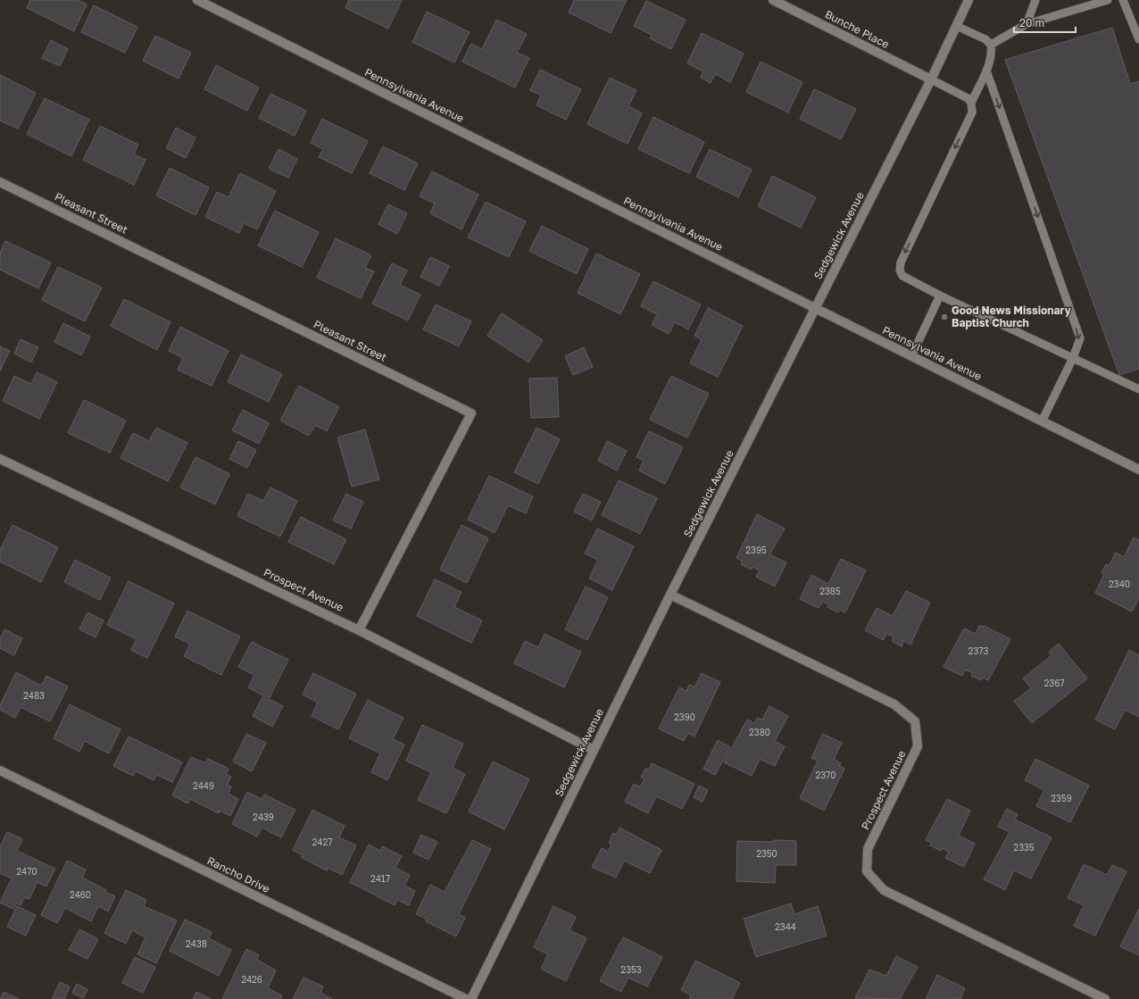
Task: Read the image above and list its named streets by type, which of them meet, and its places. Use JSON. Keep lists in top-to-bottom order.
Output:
{
  "streets": {
    "street": [
      "Bunche Place",
      "Pennsylvania Avenue",
      "Pleasant Street",
      "Sedgewick Avenue",
      "Prospect Avenue",
      "Rancho Drive"
    ]
  },
  "crossings": [
    ["Bunche Place", "Sedgewick Avenue"],
    ["Pennsylvania Avenue", "Sedgewick Avenue"],
    ["Pleasant Street", "Prospect Avenue"],
    ["Sedgewick Avenue", "Prospect Avenue"]
  ],
  "places": ["Good News Missionary Baptist Church"],
  "house_numbers": [
    "2395",
    "2340",
    "2385",
    "2373",
    "2367",
    "2483",
    "2390",
    "2380",
    "2370",
    "2449",
    "2359",
    "2439",
    "2427",
    "2335",
    "2350",
    "2470",
    "2417",
    "2460",
    "2344",
    "2438",
    "2353",
    "2426"
  ],
  "scale_bar": "20 m"
}
